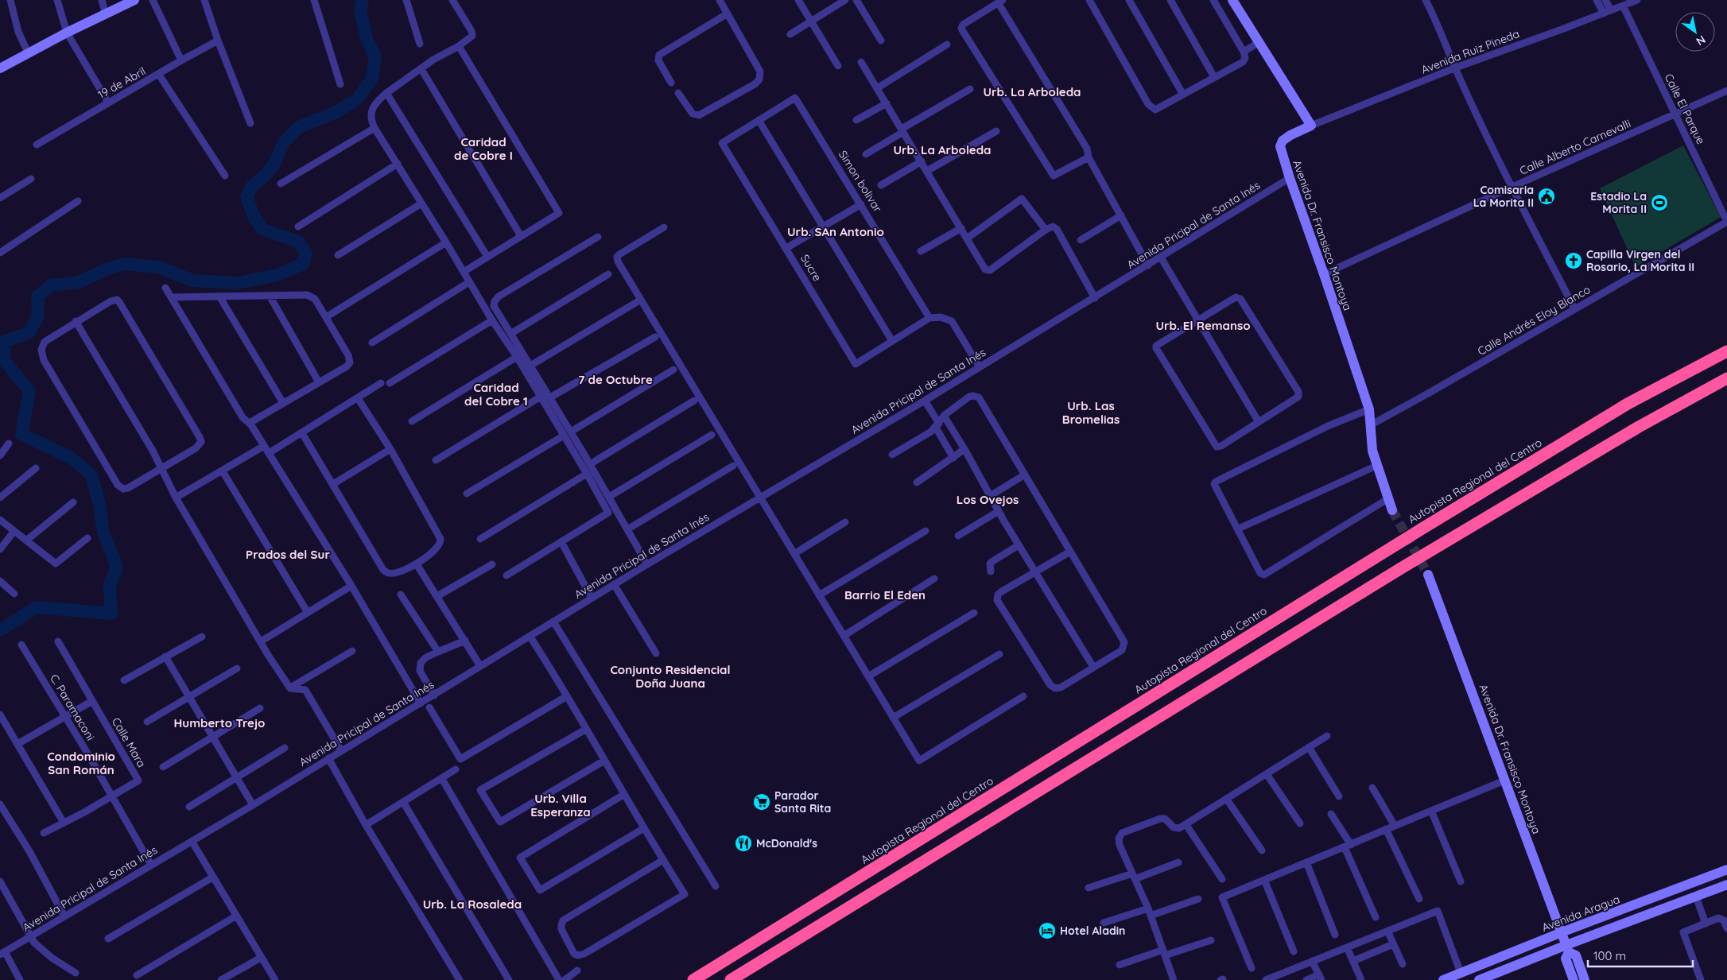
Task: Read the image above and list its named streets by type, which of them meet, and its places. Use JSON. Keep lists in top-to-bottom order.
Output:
{
  "streets": {
    "highway": ["Autopista Regional del Centro"],
    "main road": ["Avenida Dr. Fransisco Montoya", "Avenida Aragua"],
    "street": [
      "Avenida Ruiz Pineda",
      "19 de Abril",
      "Calle El Parque",
      "Calle Alberto Carnevalli",
      "Simon bolivar",
      "Avenida Pricipal de Santa Inés",
      "Sucre",
      "Calle Andrés Eloy Blanco",
      "C. Paramaconi",
      "Calle Mara"
    ]
  },
  "crossings": [
    ["Avenida Ruiz Pineda", "Calle El Parque"],
    ["Avenida Ruiz Pineda", "Avenida Dr. Fransisco Montoya"],
    ["Calle El Parque", "Calle Alberto Carnevalli"],
    ["Calle El Parque", "Calle Andrés Eloy Blanco"],
    ["Calle Alberto Carnevalli", "Avenida Dr. Fransisco Montoya"],
    ["Simon bolivar", "Sucre"],
    ["Avenida Pricipal de Santa Inés", "Avenida Dr. Fransisco Montoya"],
    ["Avenida Pricipal de Santa Inés", "C. Paramaconi"],
    ["Avenida Dr. Fransisco Montoya", "Calle Andrés Eloy Blanco"],
    ["Avenida Dr. Fransisco Montoya", "Avenida Aragua"],
    ["C. Paramaconi", "Calle Mara"]
  ],
  "districts": [
    "Urb. La Arboleda",
    "Caridad de Cobre I",
    "Urb. La Arboleda",
    "Urb. SAn Antonio",
    "Urb. El Remanso",
    "7 de Octubre",
    "Caridad del Cobre 1",
    "Urb. Las Bromelias",
    "Los Ovejos",
    "Prados del Sur",
    "Barrio El Eden",
    "Conjunto Residencial Doña Juana",
    "Humberto Trejo",
    "Condominio San Román",
    "Urb. Villa Esperanza",
    "Urb. La Rosaleda"
  ],
  "places": {
    "public building": ["Comisaria La Morita II"],
    "sports": ["Estadio La Morita II"],
    "church": ["Capilla Virgen del Rosario, La Morita II"],
    "supermarket": ["Parador Santa Rita"],
    "restaurant": ["McDonald's"],
    "hotel": ["Hotel Aladin"]
  },
  "scale_bar": "100 m",
  "north": "bottom right"
}
